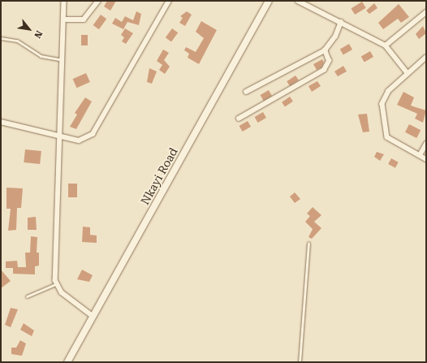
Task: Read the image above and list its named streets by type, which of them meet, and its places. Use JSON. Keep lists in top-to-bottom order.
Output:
{
  "streets": {
    "main road": ["Nkayi Road"]
  },
  "north": "bottom right"
}
